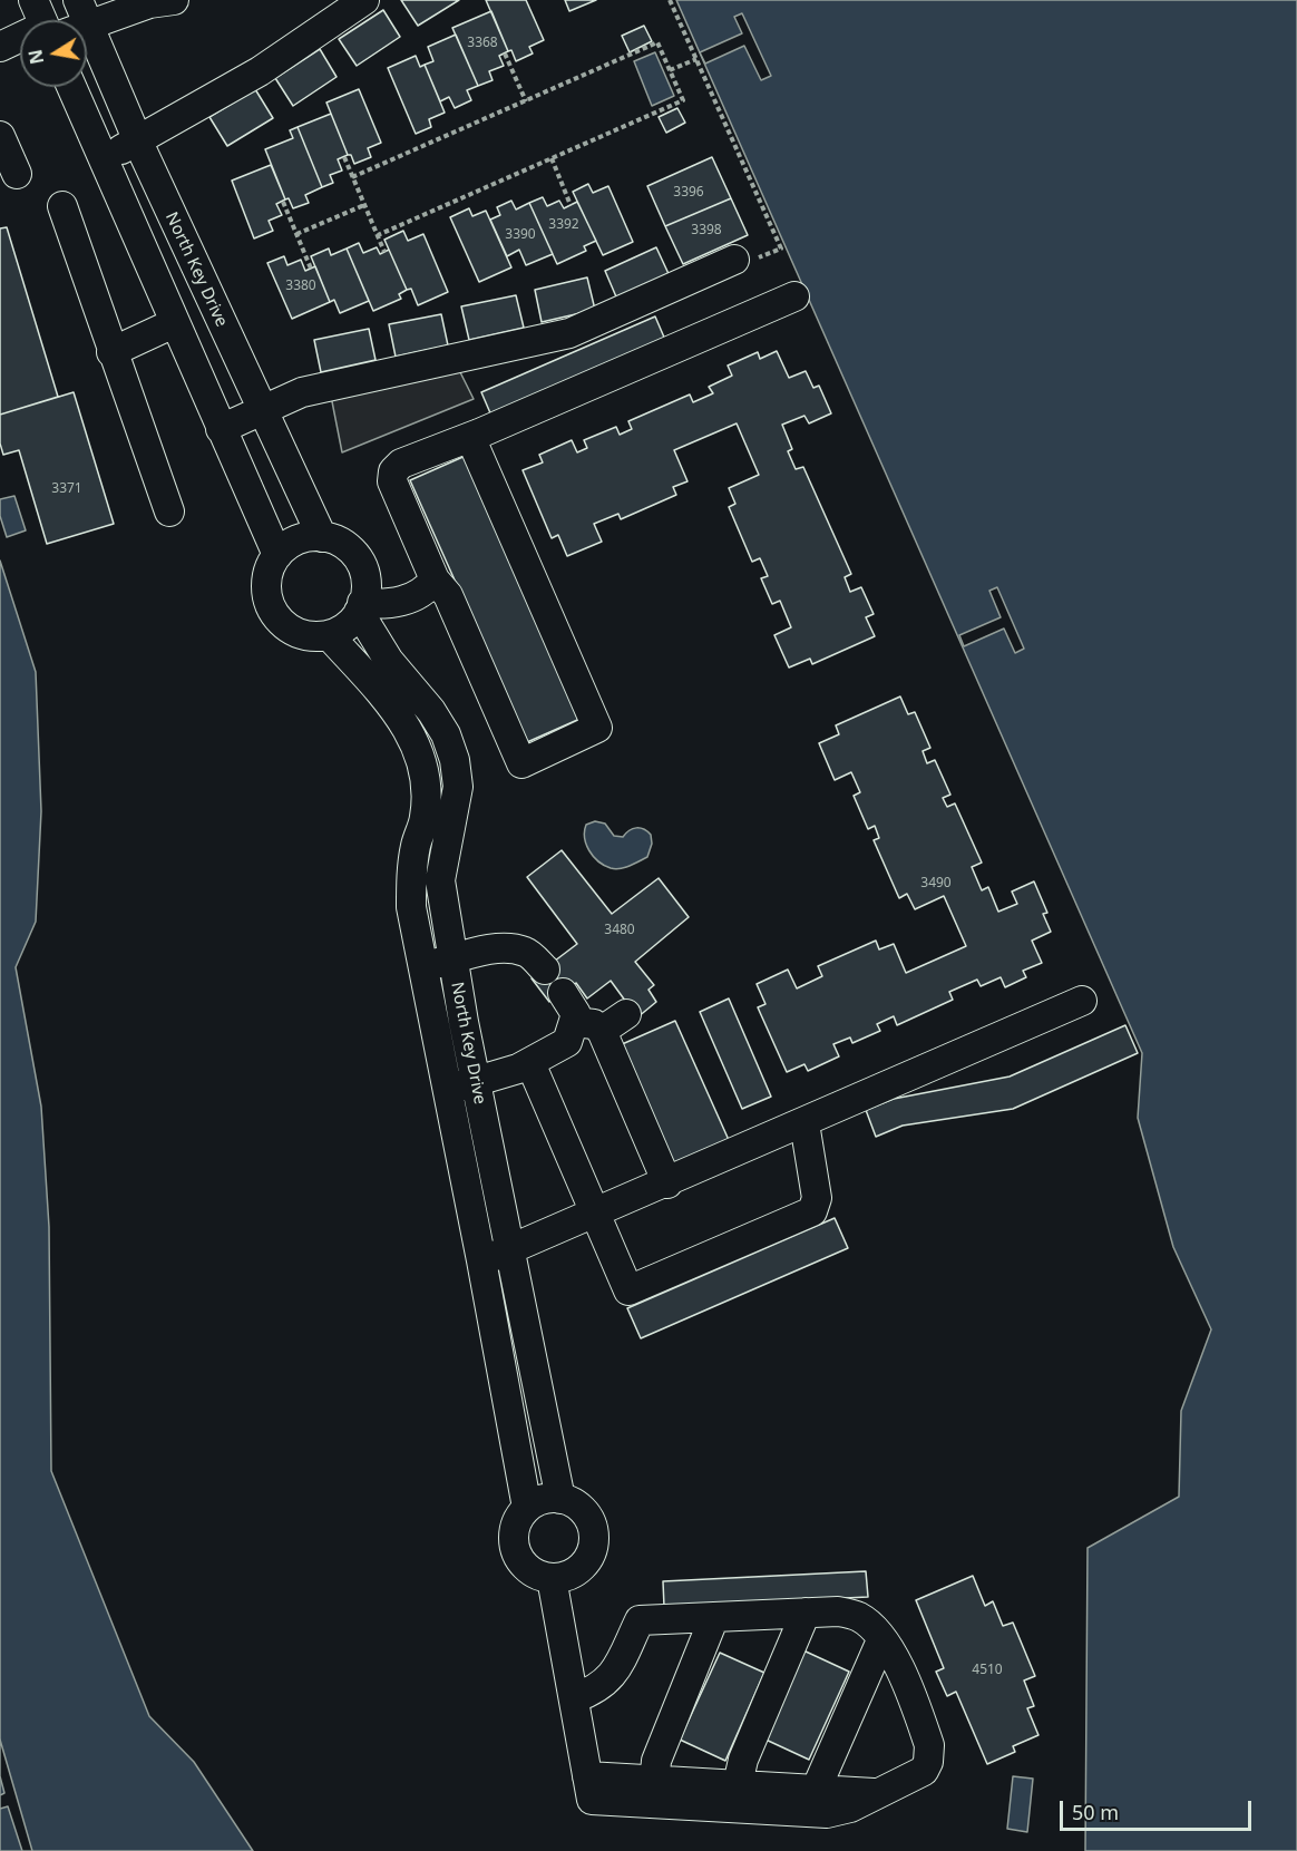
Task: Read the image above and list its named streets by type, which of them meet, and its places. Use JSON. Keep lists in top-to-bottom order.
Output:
{
  "streets": {
    "street": ["North Key Drive"]
  },
  "house_numbers": [
    "3368",
    "3396",
    "3392",
    "3398",
    "3390",
    "3380",
    "3371",
    "3490",
    "3480",
    "4510"
  ],
  "scale_bar": "50 m",
  "north": "left"
}
